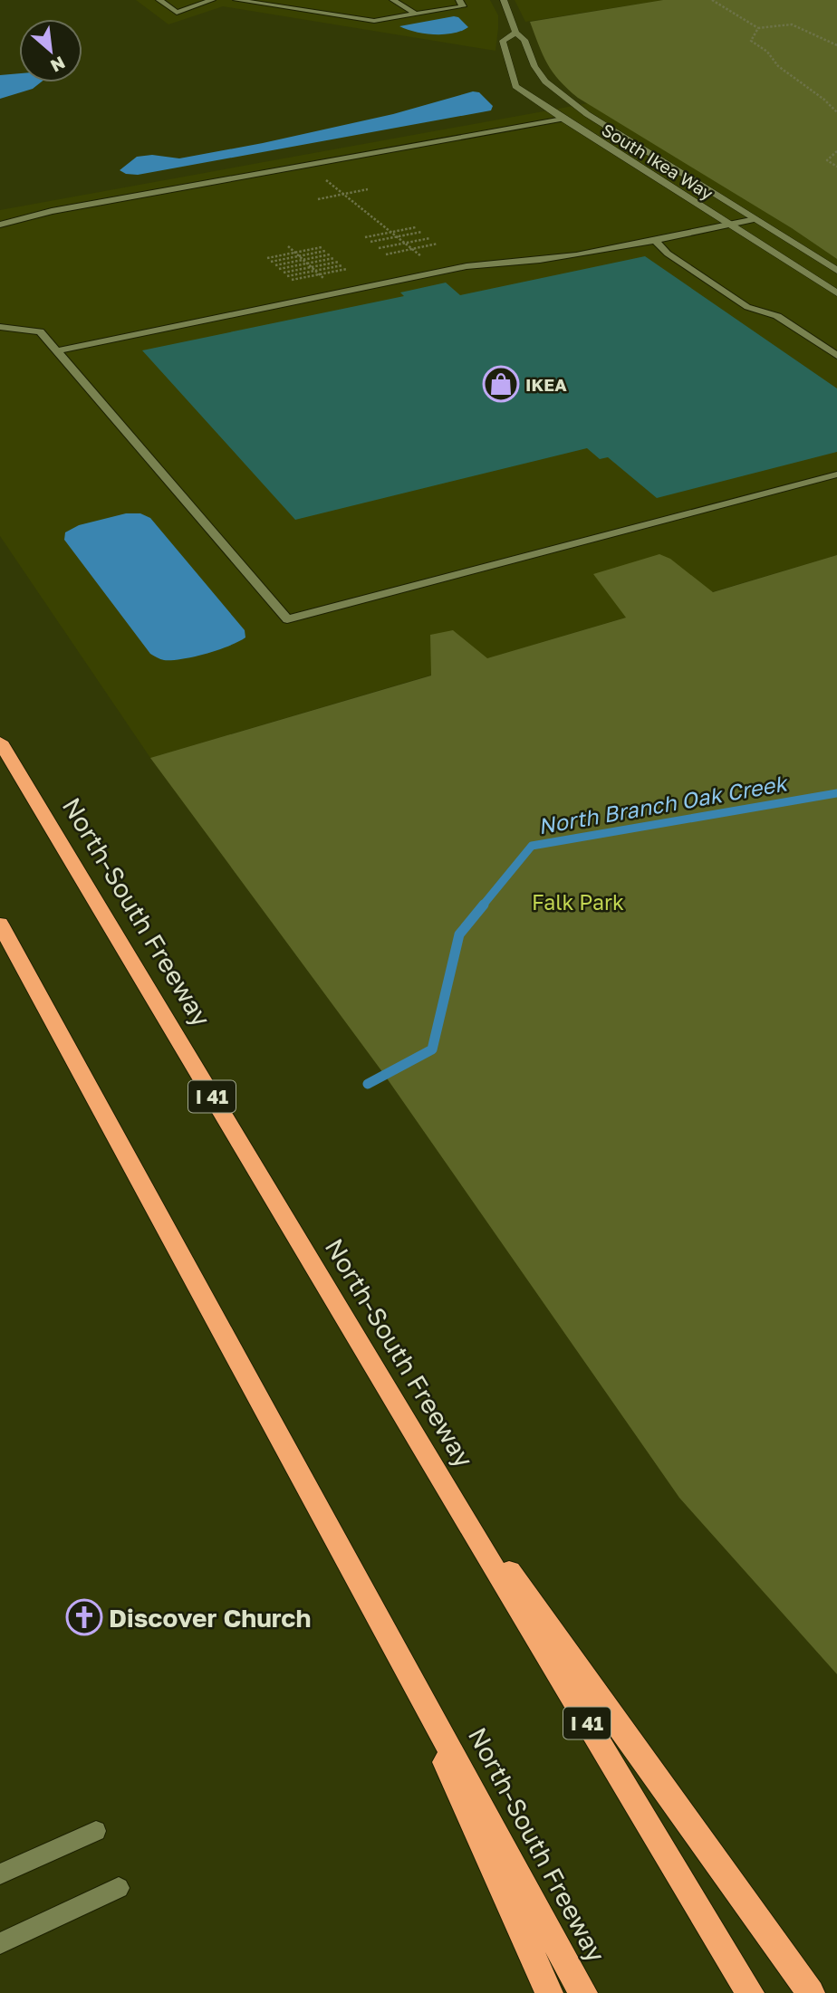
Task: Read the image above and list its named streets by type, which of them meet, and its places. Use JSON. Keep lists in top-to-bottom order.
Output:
{
  "streets": {
    "highway": ["North-South Freeway", "I 41"],
    "street": ["South Ikea Way"]
  },
  "water": ["North Branch Oak Creek"],
  "parks": ["Falk Park"],
  "places": {
    "shop": ["IKEA"],
    "church": ["Discover Church"]
  },
  "north": "bottom right"
}
